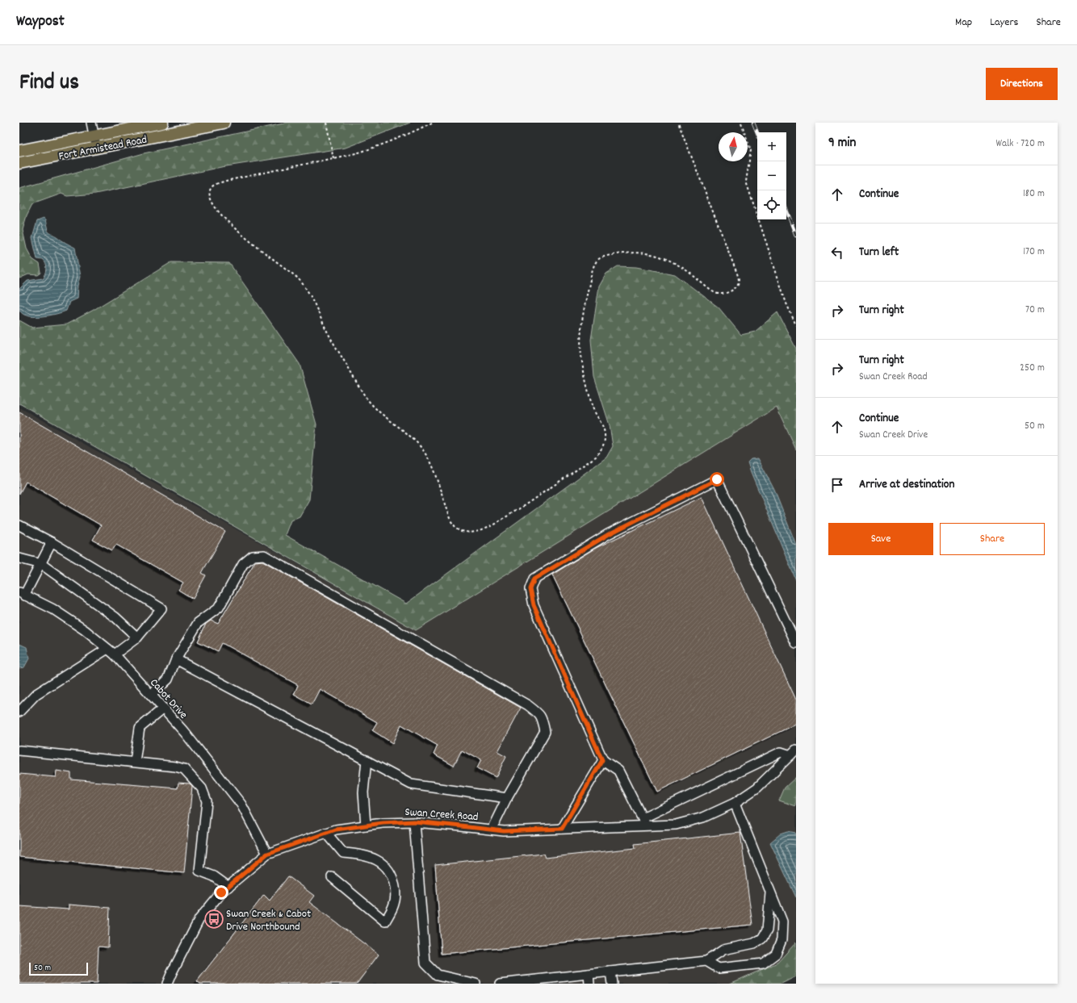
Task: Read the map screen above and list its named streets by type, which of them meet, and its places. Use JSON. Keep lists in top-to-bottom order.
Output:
{
  "streets": {
    "main road": ["Fort Armistead Road"],
    "street": ["Cabot Drive", "Swan Creek Road"]
  },
  "crossings": [
    ["Cabot Drive", "Swan Creek Road"]
  ],
  "places": {
    "bus stop": ["Swan Creek & Cabot Drive Northbound"]
  },
  "scale_bar": "50 m",
  "north": "top",
  "page": {
    "header": "Waypost",
    "nav": ["Map", "Layers", "Share"],
    "title": "Find us",
    "buttons": [
      "Directions",
      ["Save", "Share"]
    ],
    "heading": ["9 min", "Walk · 720 m"],
    "map_buttons": ["+", "−"],
    "list": [
      ["Continue", "180 m"],
      ["Turn left", "170 m"],
      ["Turn right", "70 m"],
      ["Turn right", "Swan Creek Road", "250 m"],
      ["Continue", "Swan Creek Drive", "50 m"],
      "Arrive at destination"
    ],
    "scale": "50 m"
  }
}
